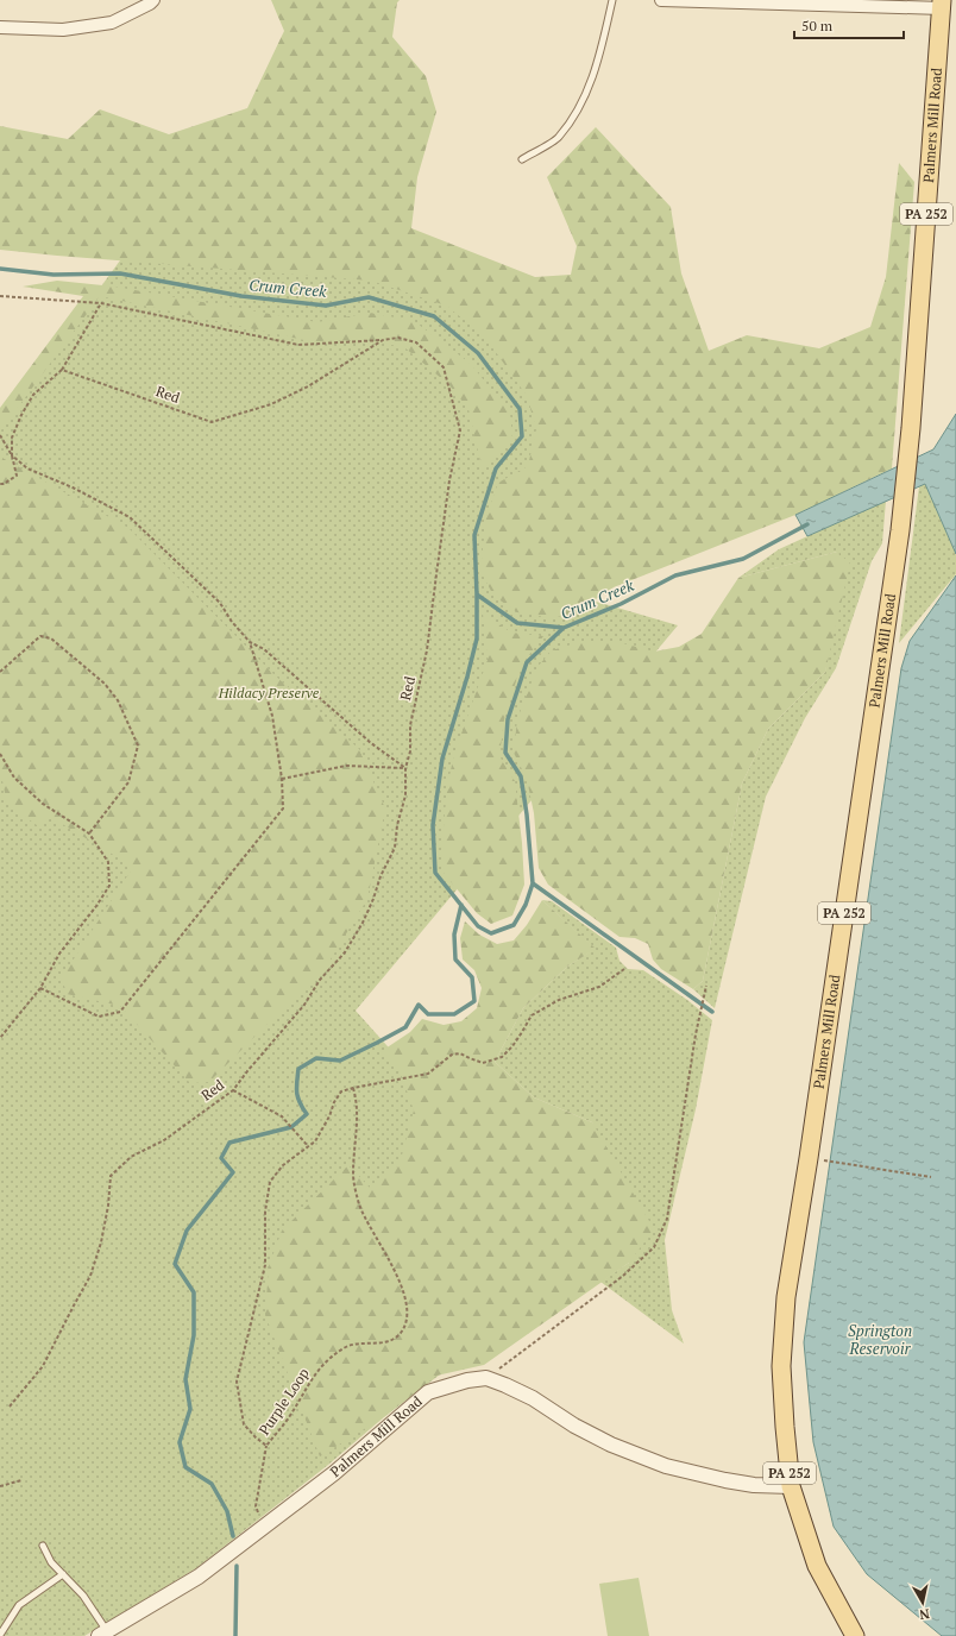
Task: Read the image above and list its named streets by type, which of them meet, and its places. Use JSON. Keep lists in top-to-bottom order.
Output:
{
  "streets": {
    "main road": ["Palmers Mill Road", "PA 252"],
    "path": ["Red", "Purple Loop"]
  },
  "crossings": [
    ["Palmers Mill Road", "PA 252"]
  ],
  "water": ["Crum Creek", "Springton Reservoir"],
  "parks": ["Hildacy Preserve"],
  "scale_bar": "50 m",
  "north": "bottom"
}
